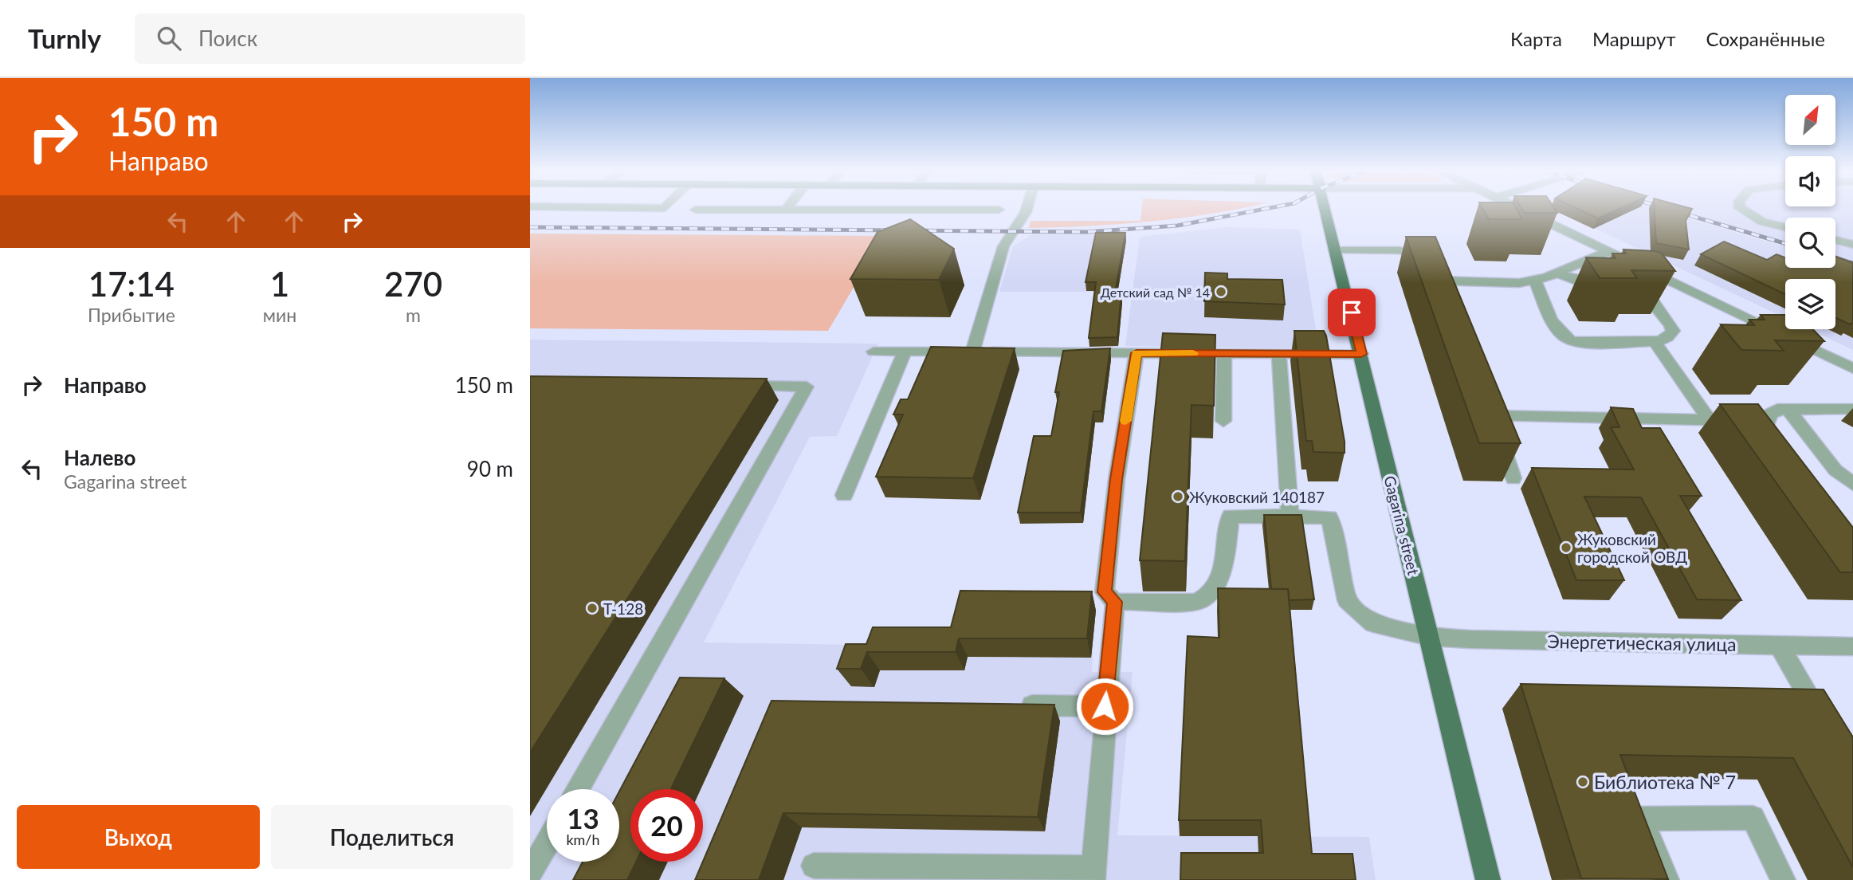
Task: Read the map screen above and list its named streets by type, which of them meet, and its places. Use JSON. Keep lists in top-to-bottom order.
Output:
{
  "streets": {
    "main road": ["Gagarina street"],
    "street": ["Энергетическая улица"]
  },
  "crossings": [
    ["Gagarina street", "Энергетическая улица"]
  ],
  "places": [
    "Детский сад № 14",
    "Жуковский 140187",
    "Жуковский городской ОВД",
    "Т-128",
    "Библиотека № 7"
  ],
  "north": "top right",
  "page": {
    "header": "Turnly",
    "search": "Поиск",
    "nav": ["Карта", "Маршрут", "Сохранённые"],
    "turn": ["150 m", "Направо"],
    "eta": [
      "17:14",
      "Прибытие",
      "1",
      "мин",
      "270",
      "m"
    ],
    "list": [
      {
        "name": "Направо",
        "value": "150 m"
      },
      {
        "name": "Налево",
        "note": "Gagarina street",
        "value": "90 m"
      }
    ],
    "speed": "13 km/h",
    "limit": "20",
    "buttons": ["Выход", "Поделиться"]
  }
}
